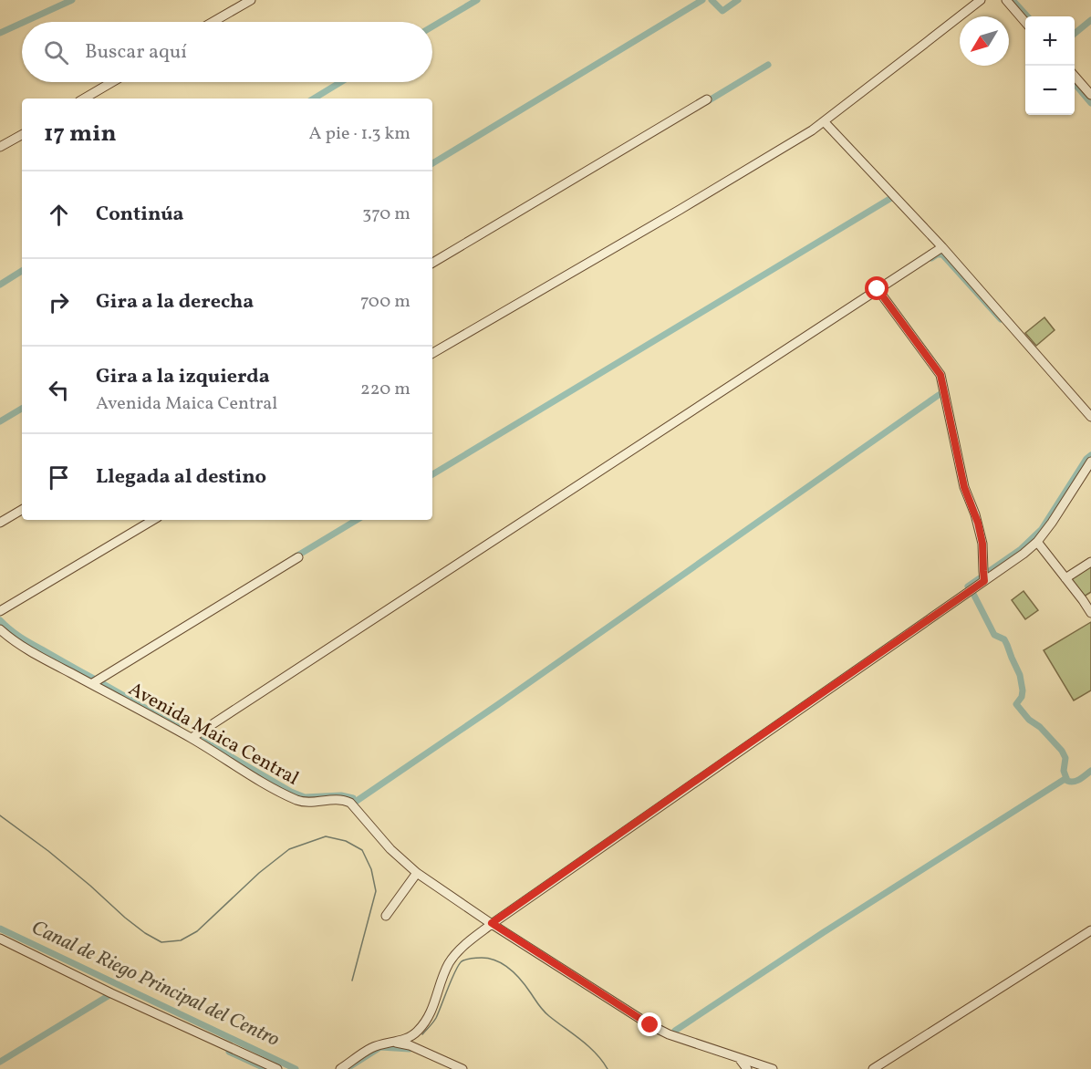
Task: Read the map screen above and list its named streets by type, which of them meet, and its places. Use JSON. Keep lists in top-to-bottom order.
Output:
{
  "streets": {
    "street": ["Avenida Maica Central"]
  },
  "water": ["Canal de Riego Principal del Centro"],
  "north": "bottom left",
  "page": {
    "map_buttons": ["+", "−"],
    "search": "Buscar aquí",
    "heading": ["17 min", "A pie · 1.3 km"],
    "list": [
      ["Continúa", "370 m"],
      ["Gira a la derecha", "700 m"],
      ["Gira a la izquierda", "Avenida Maica Central", "220 m"],
      "Llegada al destino"
    ]
  }
}
